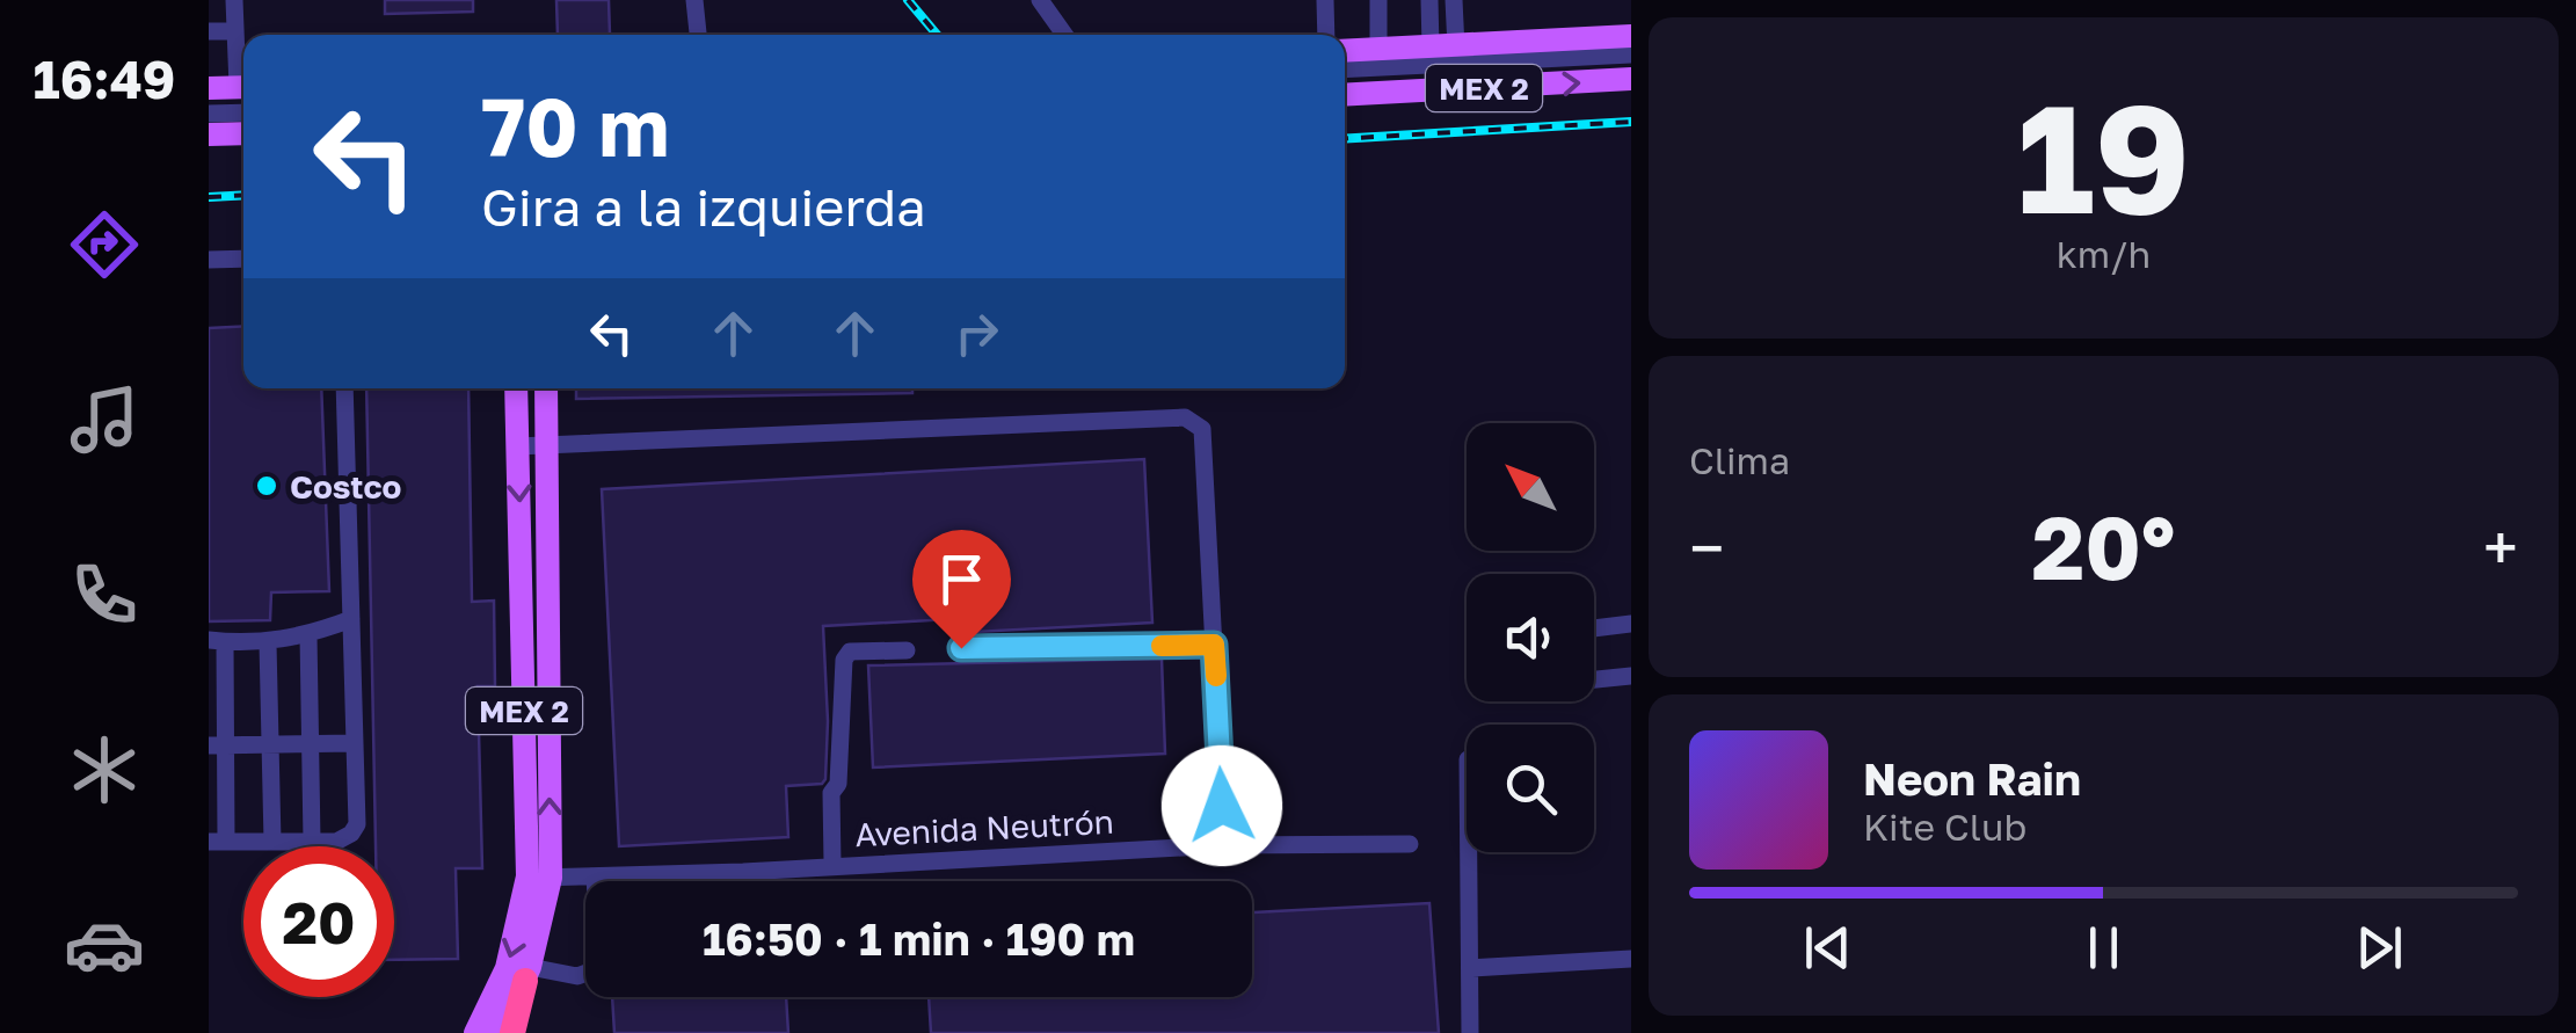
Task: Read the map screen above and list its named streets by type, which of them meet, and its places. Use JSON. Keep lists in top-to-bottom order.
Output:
{
  "streets": {
    "main road": ["MEX 2"],
    "street": ["Avenida Neutrón"]
  },
  "crossings": [
    ["MEX 2", "Avenida Neutrón"]
  ],
  "places": ["Costco"],
  "north": "top left",
  "page": {
    "tabs": "16:49",
    "tile": [
      ["19", "km/h"],
      "Clima"
    ],
    "turn": ["70 m", "Gira a la izquierda"],
    "heat": ["−", "20°", "+"],
    "song": ["Neon Rain", "Kite Club"],
    "limit": "20",
    "trip": "16:50 · 1 min · 190 m"
  }
}
